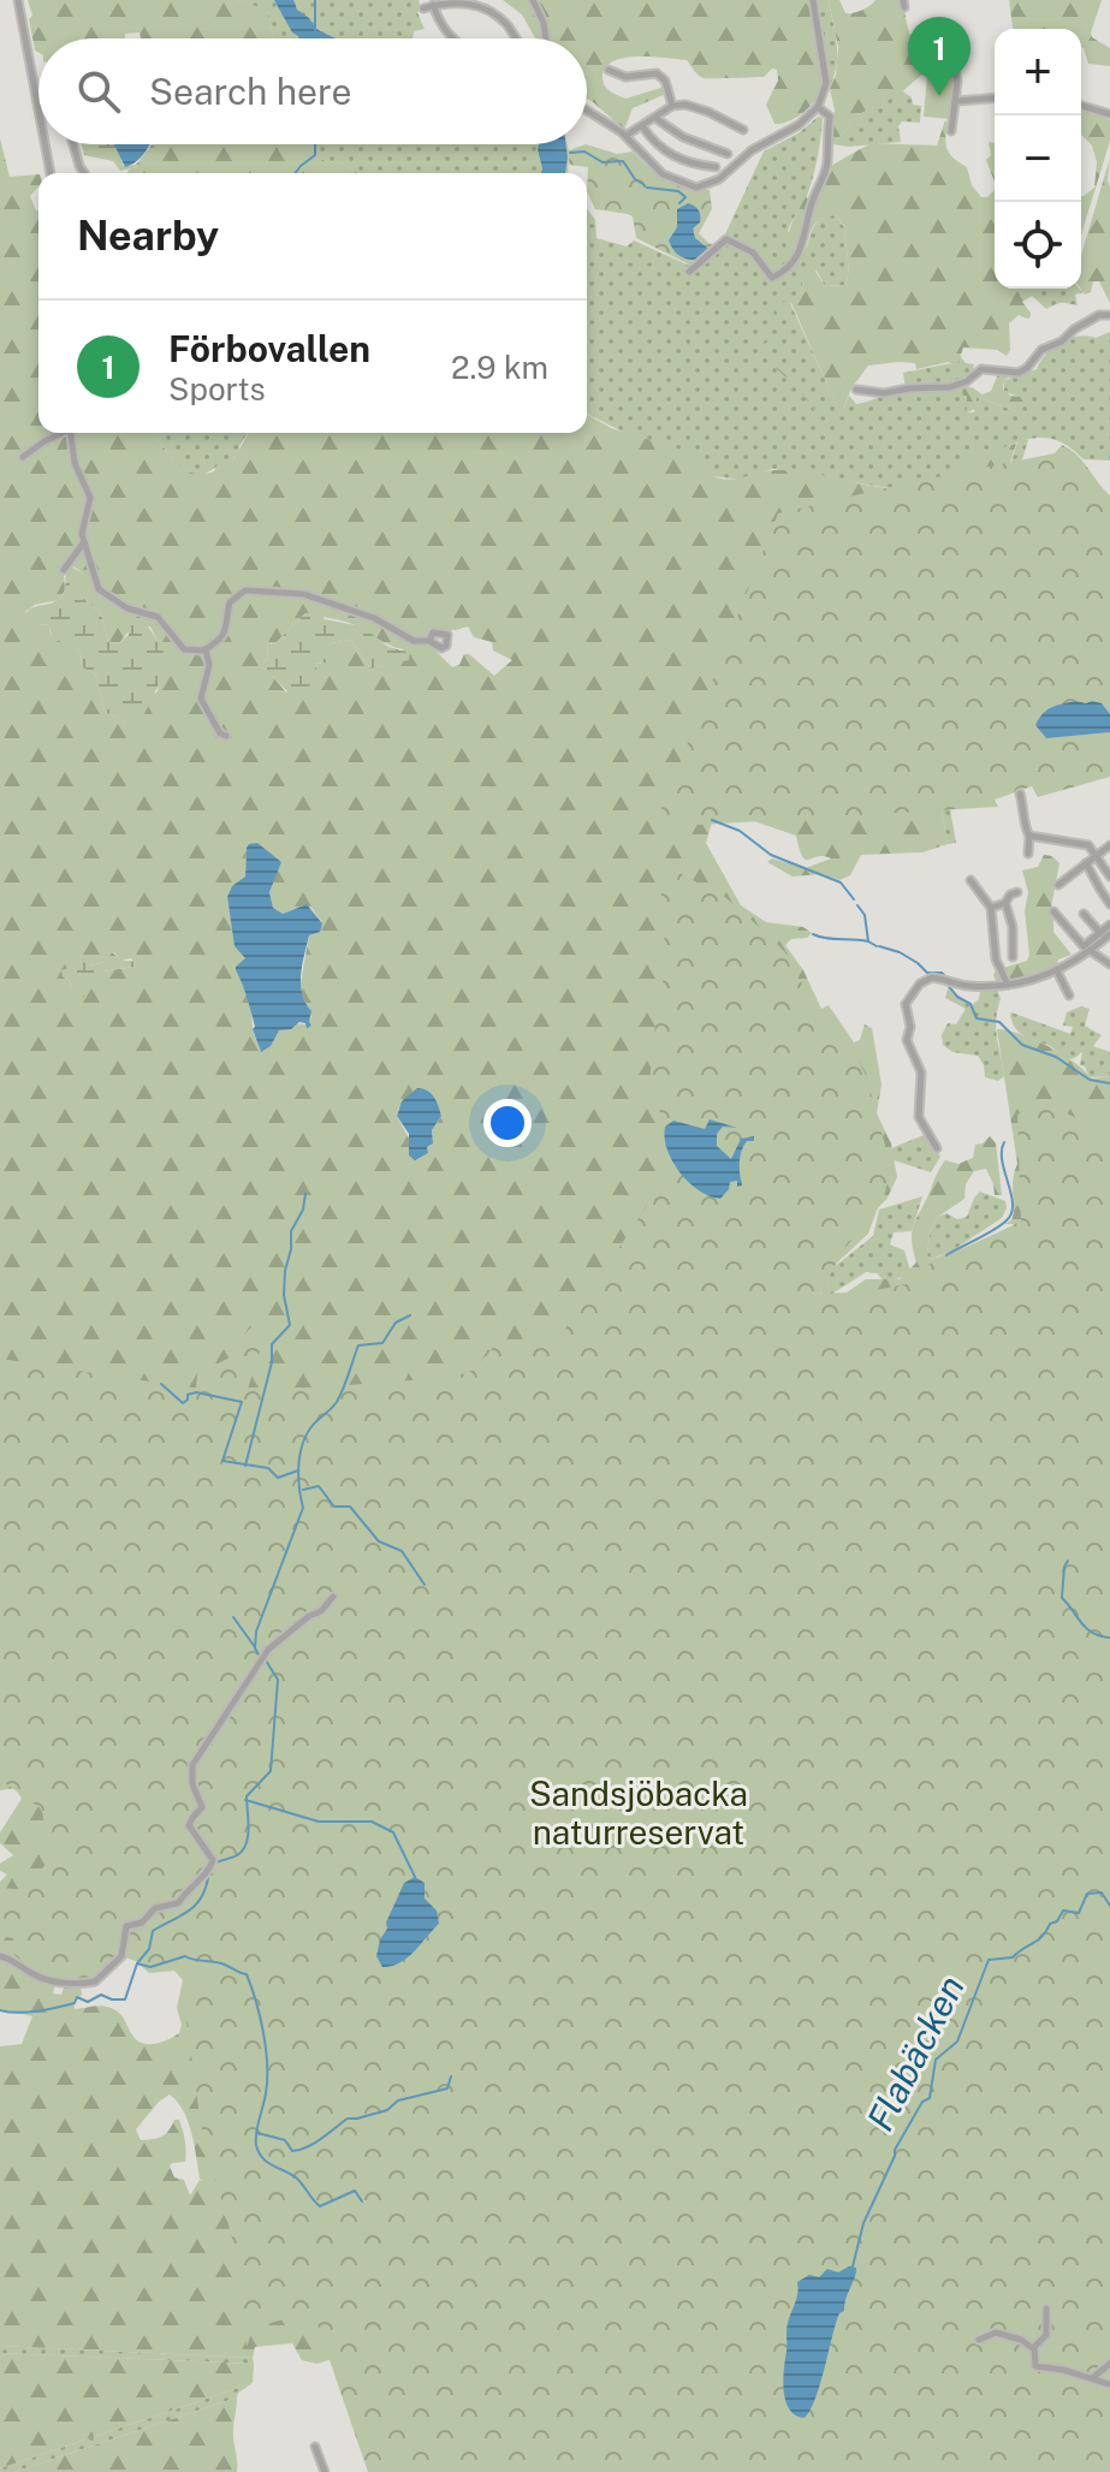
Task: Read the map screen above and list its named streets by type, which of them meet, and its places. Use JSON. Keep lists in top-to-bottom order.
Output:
{
  "water": ["Flabäcken"],
  "parks": ["Sandsjöbacka naturreservat"],
  "page": {
    "pins": "1",
    "map_buttons": ["+", "−"],
    "search": "Search here",
    "heading": "Nearby",
    "list": [
      {
        "mark": "1",
        "name": "Förbovallen",
        "note": "Sports",
        "value": "2.9 km"
      }
    ]
  }
}
